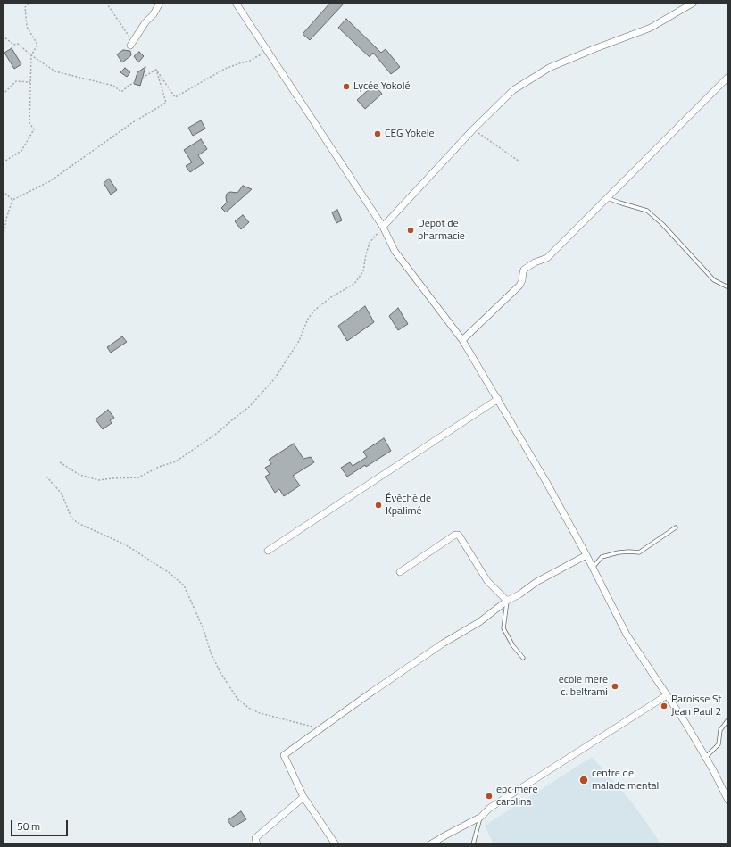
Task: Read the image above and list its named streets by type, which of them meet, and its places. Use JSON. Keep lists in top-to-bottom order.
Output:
{
  "places": [
    "Lycée Yokolé",
    "CEG Yokele",
    "Dépôt de pharmacie",
    "Évêché de Kpalimé",
    "ecole mere c. beltrami",
    "Paroisse St Jean Paul 2",
    "centre de malade mental",
    "epc mere carolina"
  ],
  "scale_bar": "50 m"
}
